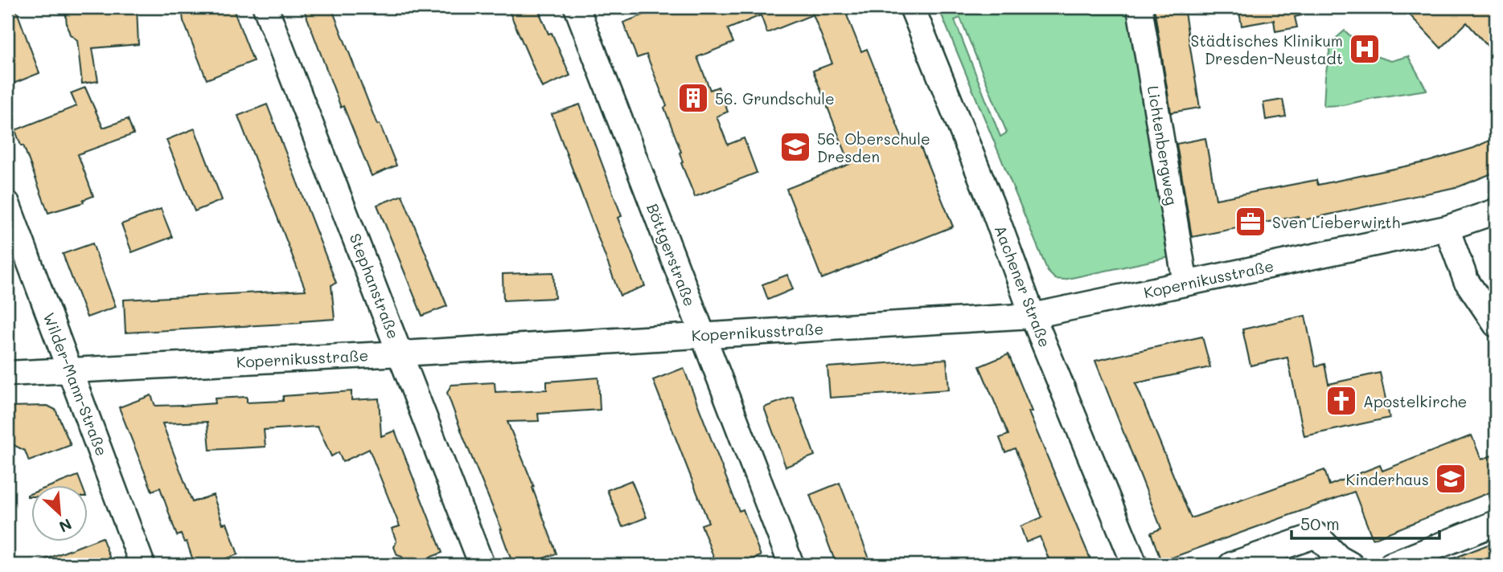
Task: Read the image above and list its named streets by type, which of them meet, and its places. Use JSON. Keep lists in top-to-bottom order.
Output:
{
  "streets": {
    "street": [
      "Lichtenbergweg",
      "Böttgerstraße",
      "Kopernikusstraße",
      "Stephanstraße",
      "Aachener Straße",
      "Wilder-Mann-Straße"
    ]
  },
  "crossings": [
    ["Lichtenbergweg", "Kopernikusstraße"],
    ["Böttgerstraße", "Kopernikusstraße"],
    ["Kopernikusstraße", "Stephanstraße"],
    ["Kopernikusstraße", "Aachener Straße"],
    ["Kopernikusstraße", "Wilder-Mann-Straße"]
  ],
  "places": {
    "hospital": ["Städtisches Klinikum Dresden-Neustadt"],
    "building": ["56. Grundschule"],
    "school or university": ["56. Oberschule Dresden", "Kinderhaus"],
    "office": ["Sven Lieberwirth"],
    "church": ["Apostelkirche"]
  },
  "scale_bar": "50 m",
  "north": "bottom right"
}
